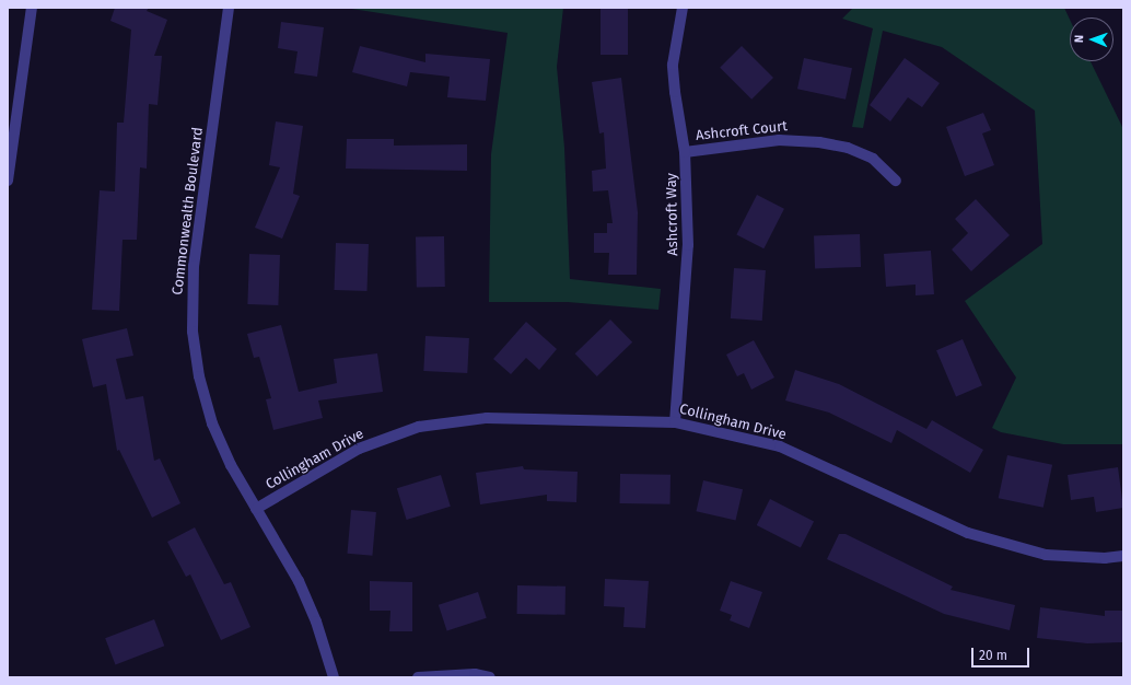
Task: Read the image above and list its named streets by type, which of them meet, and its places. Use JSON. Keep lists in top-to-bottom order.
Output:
{
  "streets": {
    "street": [
      "Ashcroft Court",
      "Commonwealth Boulevard",
      "Ashcroft Way",
      "Collingham Drive"
    ]
  },
  "crossings": [
    ["Ashcroft Court", "Ashcroft Way"],
    ["Commonwealth Boulevard", "Collingham Drive"],
    ["Ashcroft Way", "Collingham Drive"]
  ],
  "scale_bar": "20 m",
  "north": "left"
}
